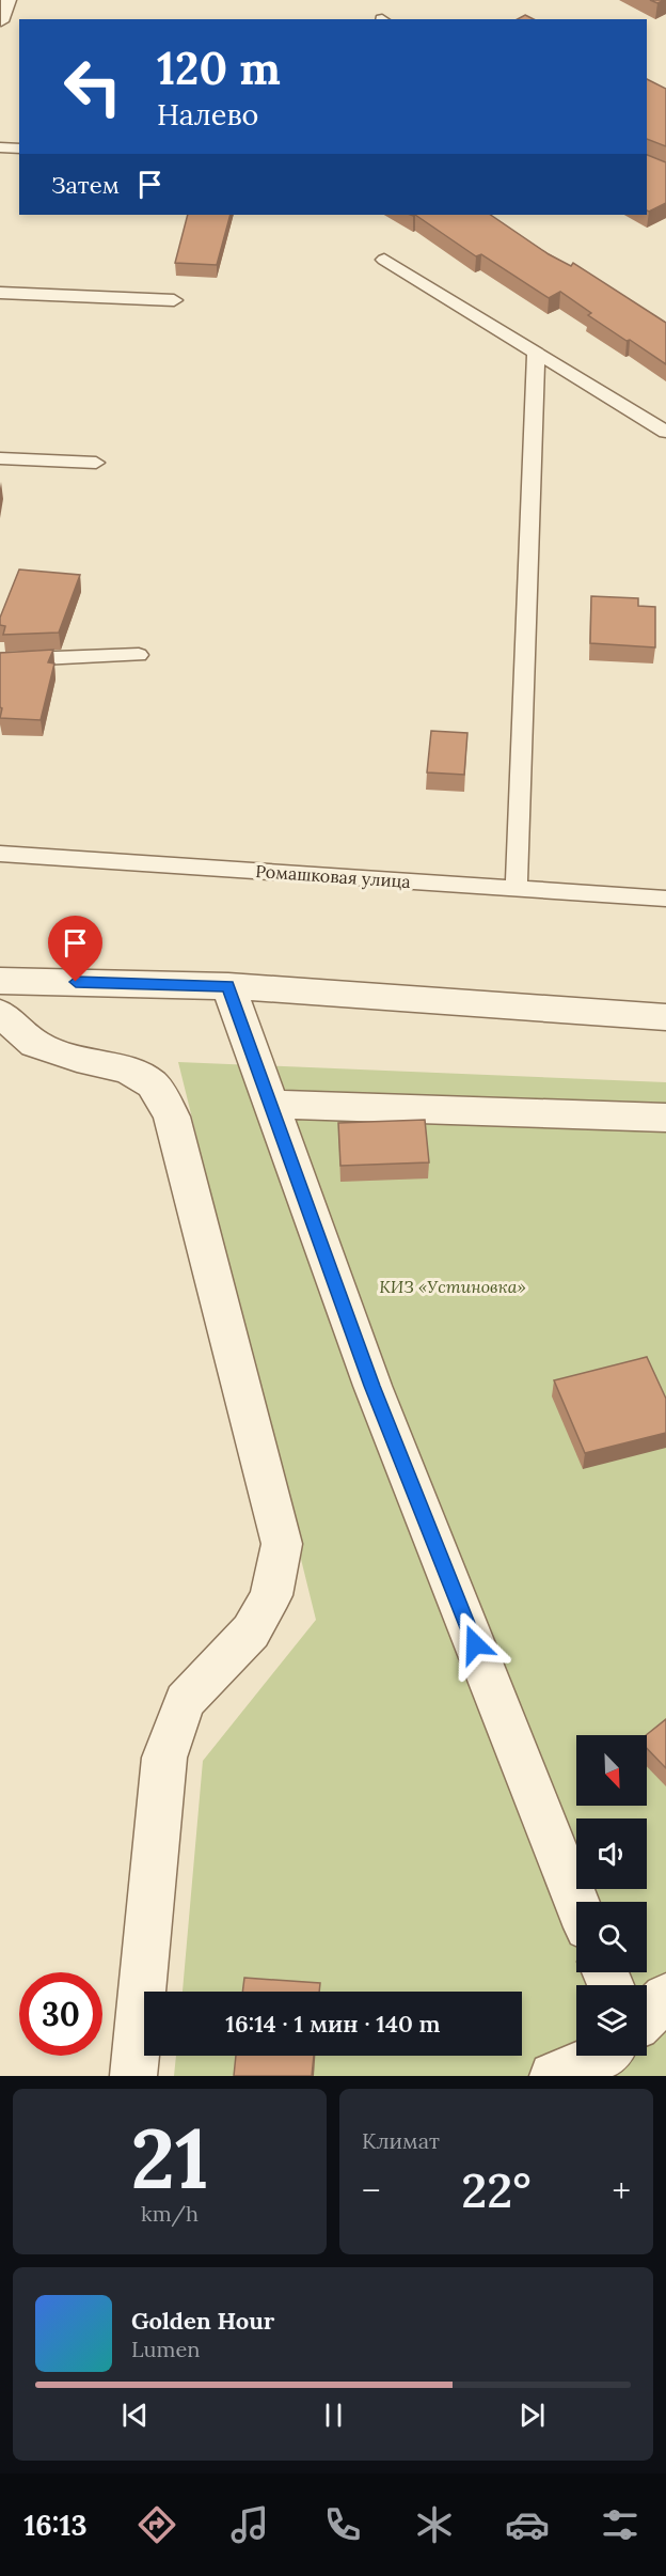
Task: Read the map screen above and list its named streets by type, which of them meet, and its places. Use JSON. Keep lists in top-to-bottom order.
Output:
{
  "streets": {
    "lane": ["Ромашковая улица"]
  },
  "parks": ["КИЗ «Устиновка»"],
  "north": "bottom right",
  "page": {
    "turn": ["120 m", "Налево"],
    "then": "Затем",
    "limit": "30",
    "trip": "16:14 · 1 мин · 140 m",
    "tile": [
      ["21", "km/h"],
      "Климат"
    ],
    "heat": ["−", "22°", "+"],
    "song": ["Golden Hour", "Lumen"],
    "tabs": "16:13"
  }
}
